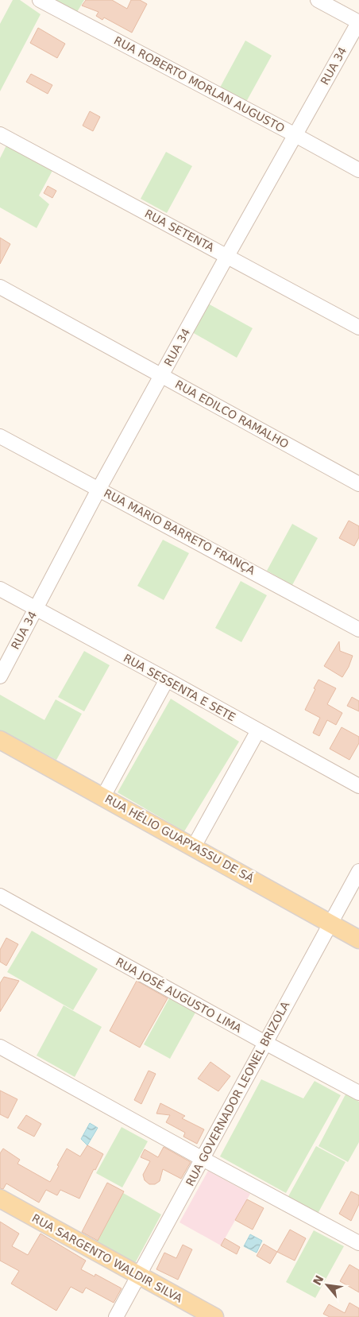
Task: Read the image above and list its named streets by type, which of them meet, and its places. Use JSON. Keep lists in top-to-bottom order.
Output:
{
  "streets": {
    "main road": ["RUA HÉLIO GUAPYASSU DE SÁ", "RUA SARGENTO WALDIR SILVA"],
    "street": [
      "RUA 34",
      "RUA ROBERTO MORLAN AUGUSTO",
      "RUA SETENTA",
      "RUA EDILCO RAMALHO",
      "RUA MARIO BARRETO FRANÇA",
      "RUA SESSENTA E SETE",
      "RUA JOSÉ AUGUSTO LIMA",
      "RUA GOVERNADOR LEONEL BRIZOLA"
    ]
  },
  "crossings": [
    ["RUA 34", "RUA ROBERTO MORLAN AUGUSTO"],
    ["RUA 34", "RUA SETENTA"],
    ["RUA 34", "RUA EDILCO RAMALHO"],
    ["RUA 34", "RUA MARIO BARRETO FRANÇA"],
    ["RUA 34", "RUA SESSENTA E SETE"],
    ["RUA HÉLIO GUAPYASSU DE SÁ", "RUA GOVERNADOR LEONEL BRIZOLA"],
    ["RUA JOSÉ AUGUSTO LIMA", "RUA GOVERNADOR LEONEL BRIZOLA"],
    ["RUA GOVERNADOR LEONEL BRIZOLA", "RUA SARGENTO WALDIR SILVA"]
  ],
  "north": "top left"
}
